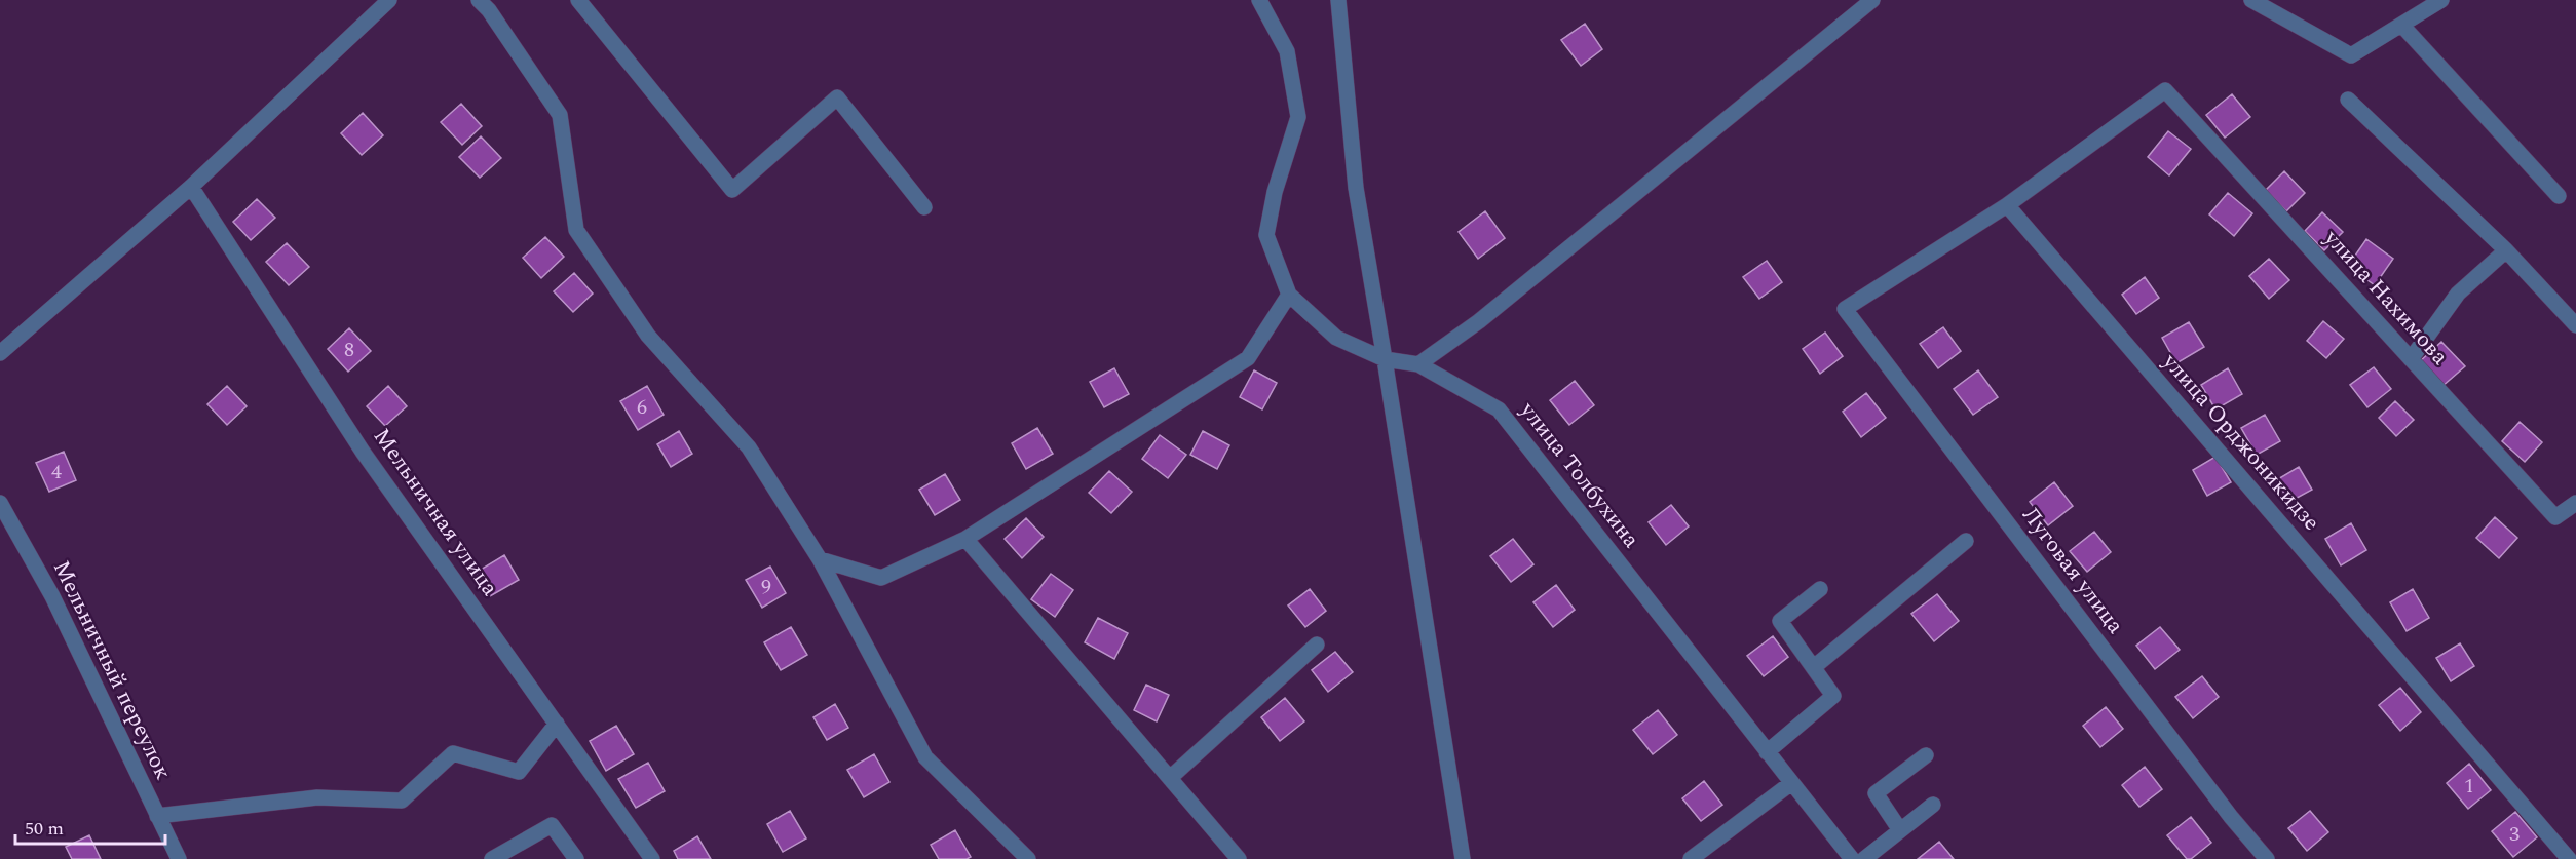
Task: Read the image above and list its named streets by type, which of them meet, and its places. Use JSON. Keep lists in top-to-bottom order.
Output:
{
  "streets": {
    "street": [
      "улица Нахимова",
      "улица Орджоникидзе",
      "улица Толбухина",
      "Мельничная улица",
      "Луговая улица",
      "Мельничный переулок"
    ]
  },
  "crossings": [
    ["улица Нахимова", "улица Орджоникидзе"],
    ["улица Нахимова", "Луговая улица"],
    ["улица Орджоникидзе", "Луговая улица"]
  ],
  "house_numbers": [
    "8",
    "6",
    "4",
    "9",
    "1",
    "3"
  ],
  "scale_bar": "50 m"
}
